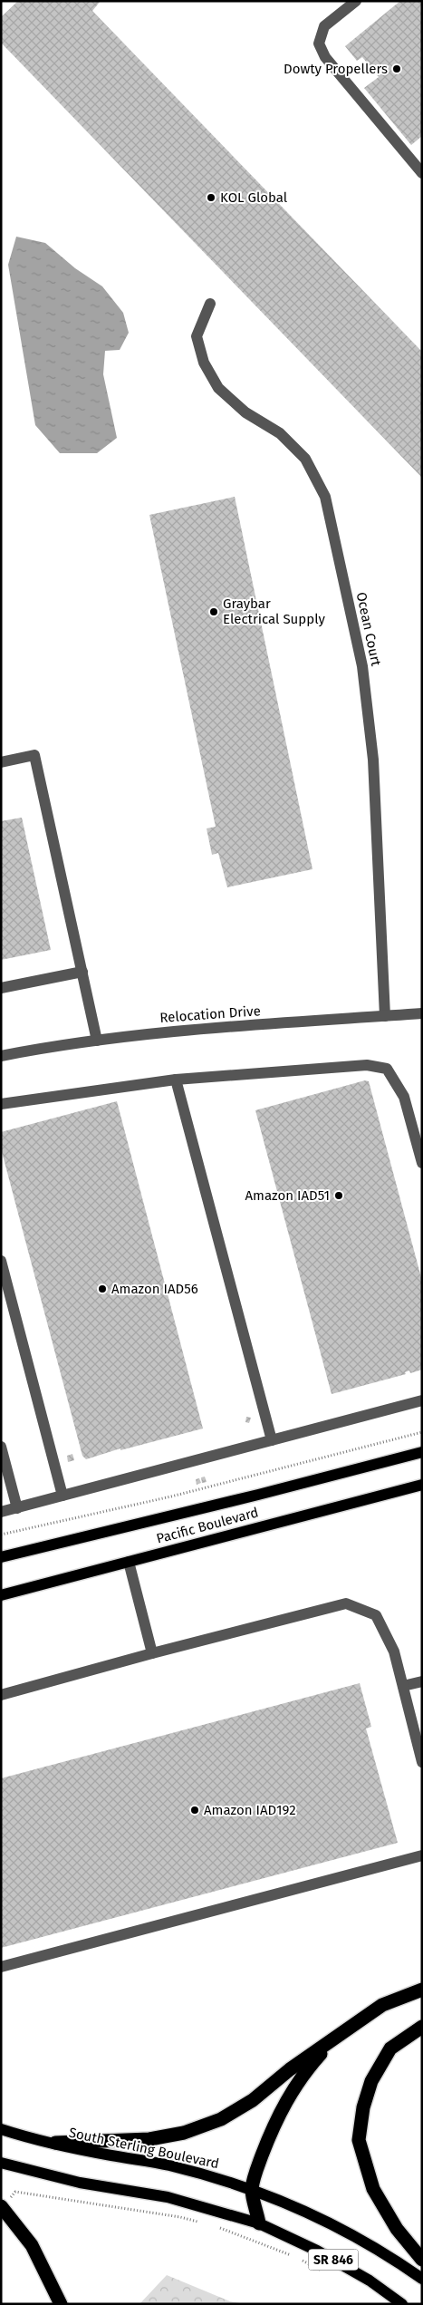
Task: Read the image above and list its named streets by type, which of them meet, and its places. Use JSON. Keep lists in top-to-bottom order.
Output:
{
  "streets": {
    "main road": ["Pacific Boulevard", "South Sterling Boulevard", "SR 846"],
    "street": ["Ocean Court", "Relocation Drive"]
  },
  "crossings": [
    ["Ocean Court", "Relocation Drive"]
  ],
  "places": [
    "Dowty Propellers",
    "KOL Global",
    "Graybar Electrical Supply",
    "Amazon IAD51",
    "Amazon IAD56",
    "Amazon IAD192"
  ]
}
